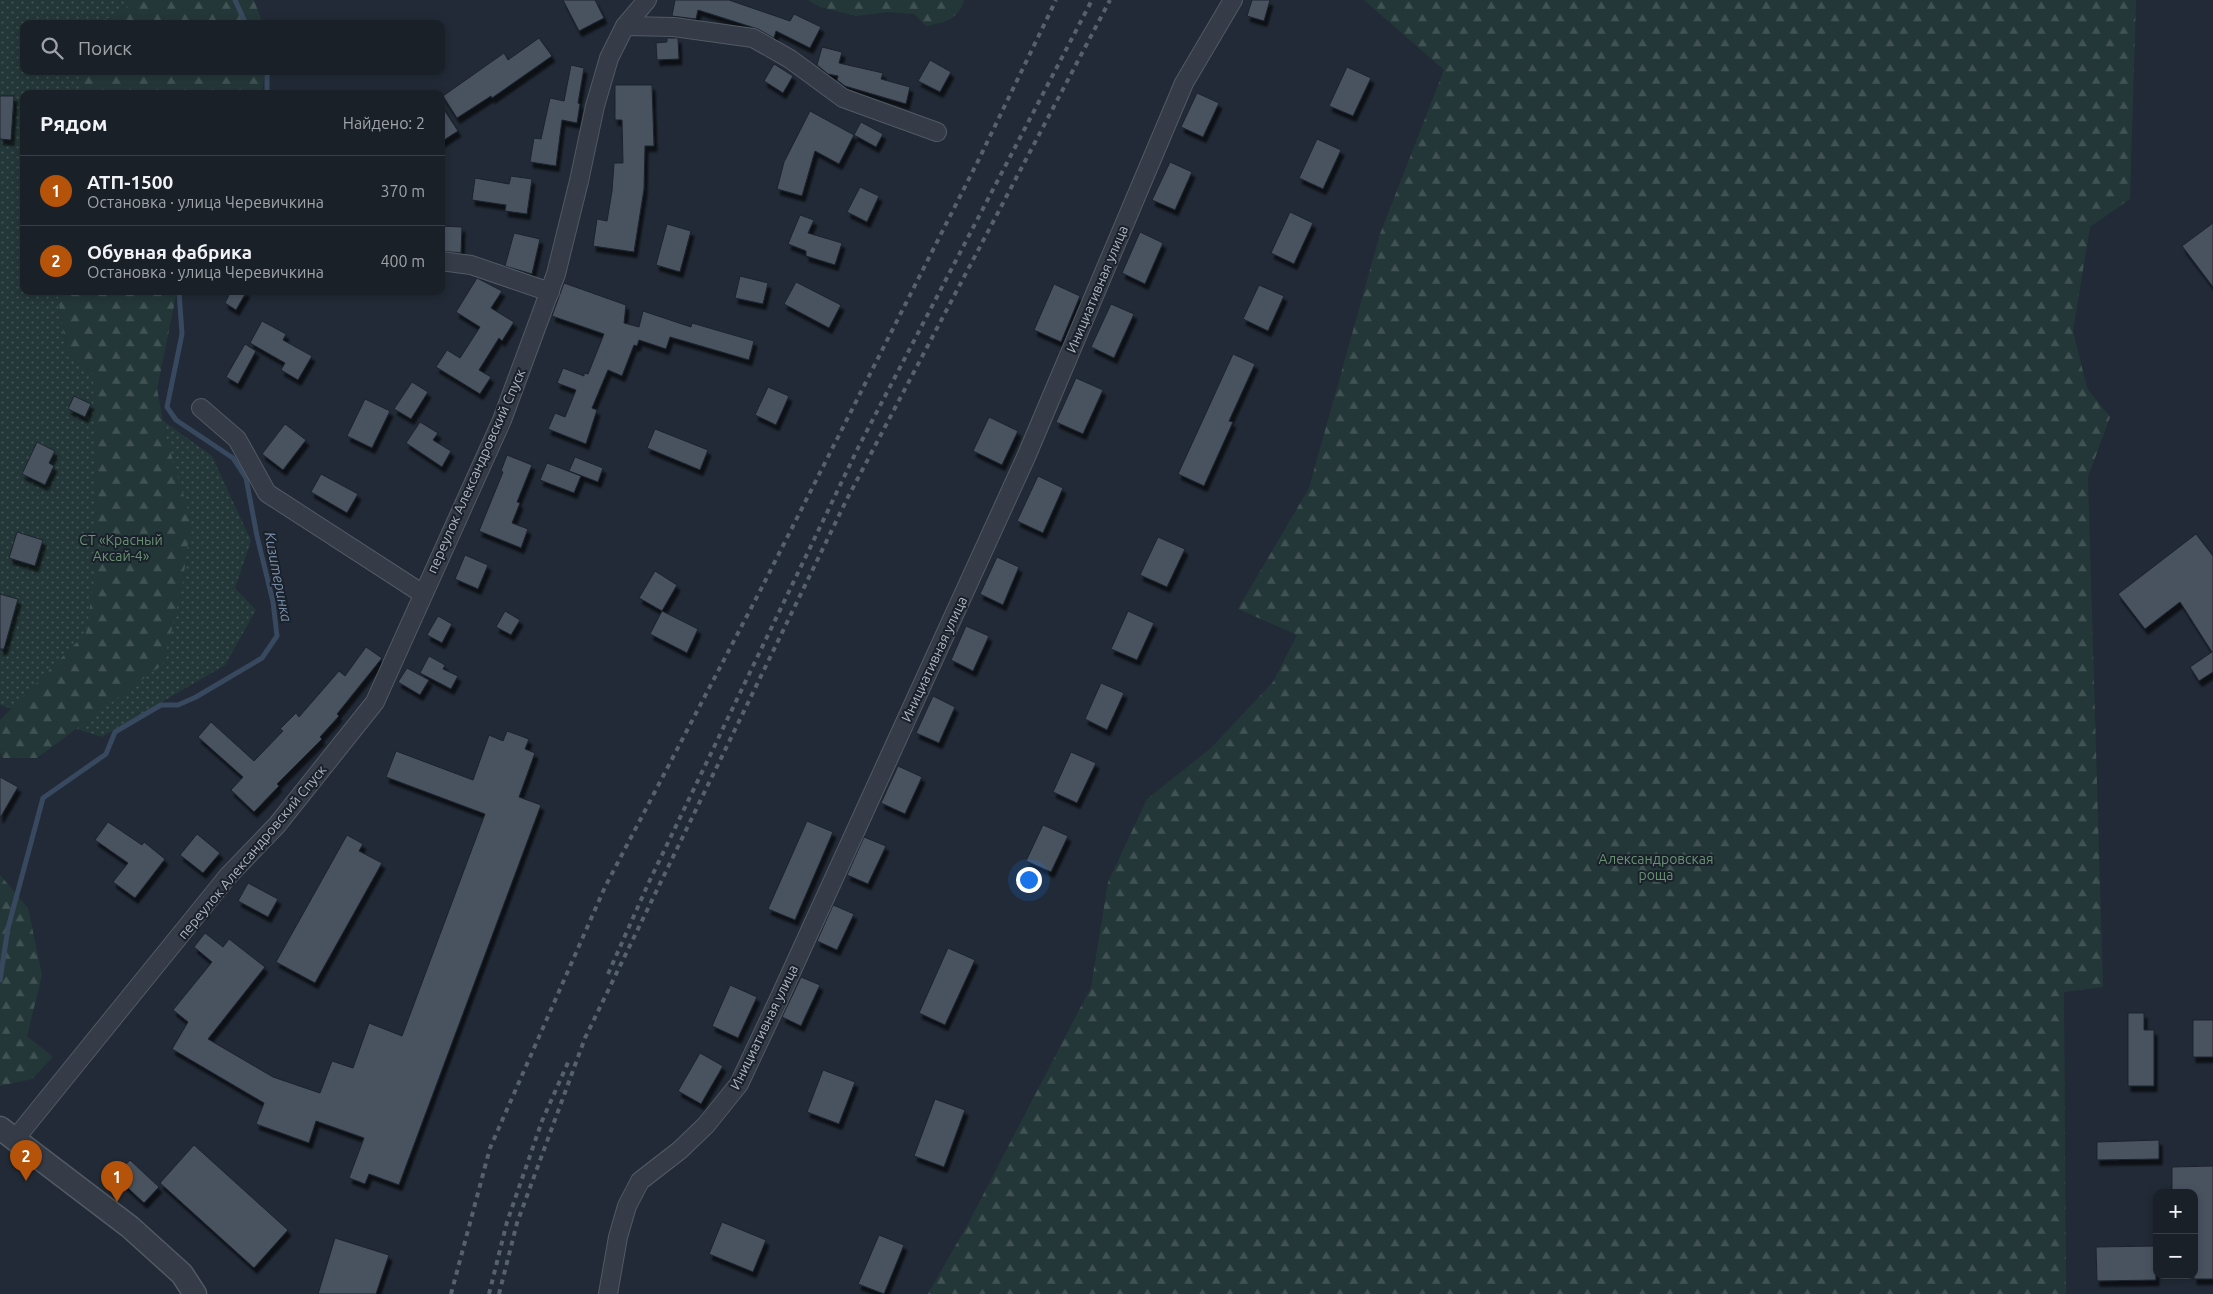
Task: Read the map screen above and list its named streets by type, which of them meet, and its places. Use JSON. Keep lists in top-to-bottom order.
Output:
{
  "streets": {
    "street": ["Инициативная улица", "переулок Александровский Спуск"]
  },
  "water": ["Кизитеринка"],
  "parks": ["СТ «Красный Аксай-4»", "Александровская роща"],
  "page": {
    "search": "Поиск",
    "heading": ["Рядом", "Найдено: 2"],
    "list": [
      {
        "mark": "1",
        "name": "АТП-1500",
        "note": "Остановка · улица Черевичкина",
        "value": "370 m"
      },
      {
        "mark": "2",
        "name": "Обувная фабрика",
        "note": "Остановка · улица Черевичкина",
        "value": "400 m"
      }
    ],
    "pins": ["2", "1"],
    "map_buttons": ["+", "−"]
  }
}
